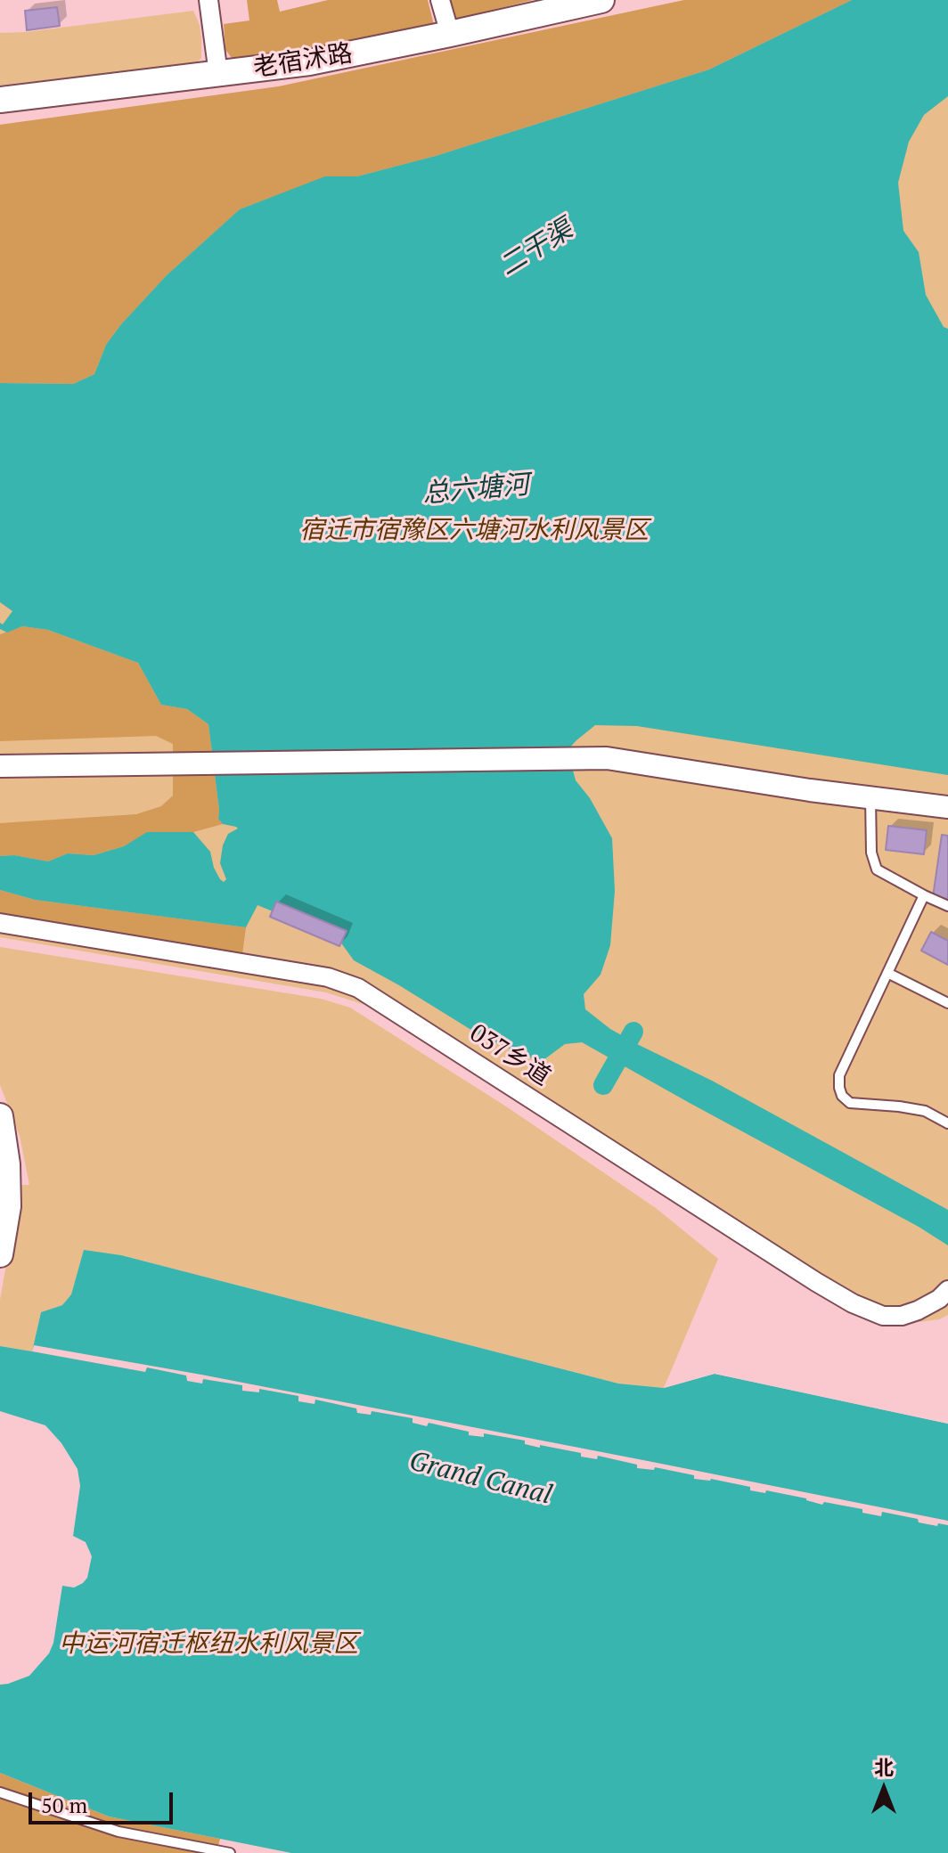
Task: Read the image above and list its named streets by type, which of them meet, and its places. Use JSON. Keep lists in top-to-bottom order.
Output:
{
  "streets": {
    "main road": ["老宿沭路"],
    "street": ["037乡道"]
  },
  "water": ["二干渠", "总六塘河", "Grand Canal"],
  "parks": ["宿迁市宿豫区六塘河水利风景区", "中运河宿迁枢纽水利风景区"],
  "scale_bar": "50 m",
  "north": "top"
}
